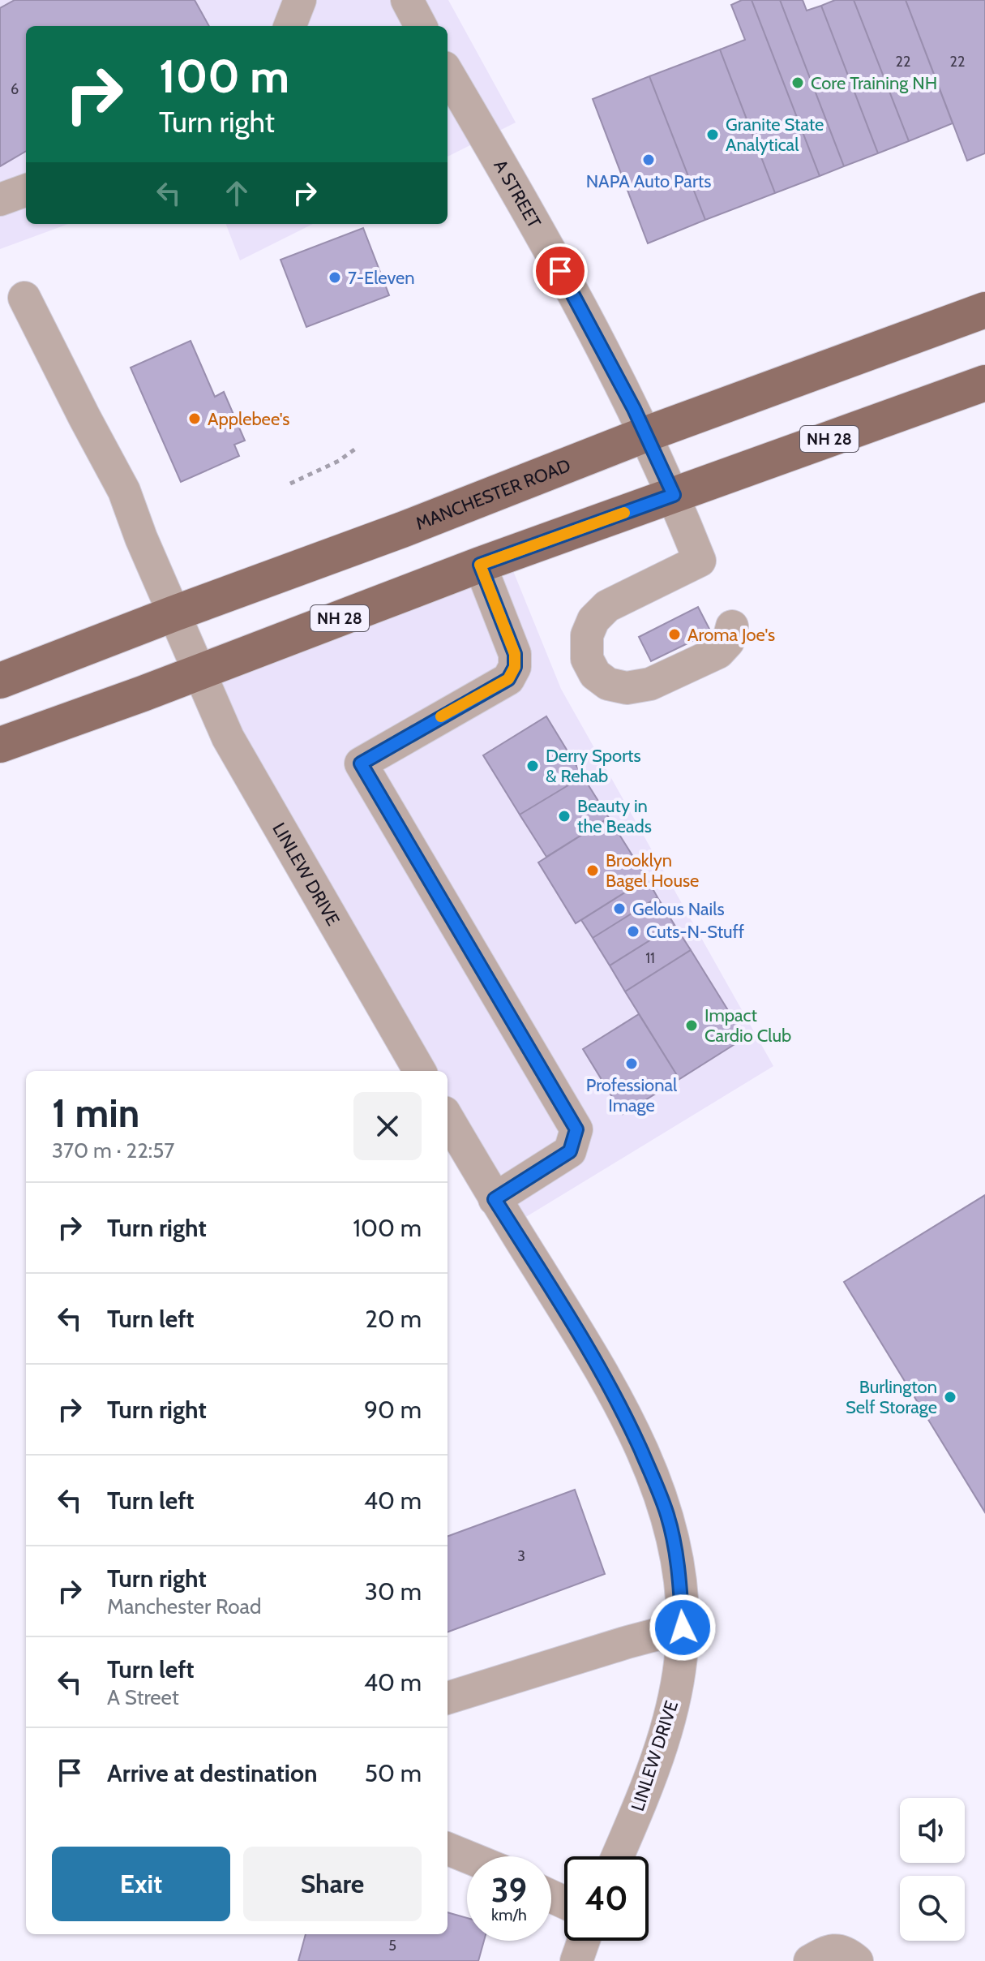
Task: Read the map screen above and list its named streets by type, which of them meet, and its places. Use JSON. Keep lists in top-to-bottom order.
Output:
{
  "streets": {
    "main road": ["NH 28", "MANCHESTER ROAD"],
    "street": ["A STREET", "LINLEW DRIVE"]
  },
  "crossings": [
    ["A STREET", "NH 28"],
    ["A STREET", "MANCHESTER ROAD"],
    ["NH 28", "LINLEW DRIVE"],
    ["MANCHESTER ROAD", "LINLEW DRIVE"]
  ],
  "places": [
    "Core Training NH",
    "Granite State Analytical",
    "NAPA Auto Parts",
    "7-Eleven",
    "Applebee's",
    "Aroma Joe's",
    "Derry Sports & Rehab",
    "Beauty in the Beads",
    "Brooklyn Bagel House",
    "Gelous Nails",
    "Cuts-N-Stuff",
    "Impact Cardio Club",
    "Professional Image",
    "Burlington Self Storage"
  ],
  "house_numbers": [
    "22",
    "22",
    "6",
    "11",
    "3",
    "5"
  ],
  "page": {
    "turn": ["100 m", "Turn right"],
    "heading": ["1 min", "370 m · 22:57"],
    "list": [
      {
        "name": "Turn right",
        "value": "100 m"
      },
      {
        "name": "Turn left",
        "value": "20 m"
      },
      {
        "name": "Turn right",
        "value": "90 m"
      },
      {
        "name": "Turn left",
        "value": "40 m"
      },
      {
        "name": "Turn right",
        "note": "Manchester Road",
        "value": "30 m"
      },
      {
        "name": "Turn left",
        "note": "A Street",
        "value": "40 m"
      },
      {
        "name": "Arrive at destination",
        "value": "50 m"
      }
    ],
    "buttons": ["Exit", "Share"],
    "speed": "39 km/h",
    "limit": "40"
  }
}
